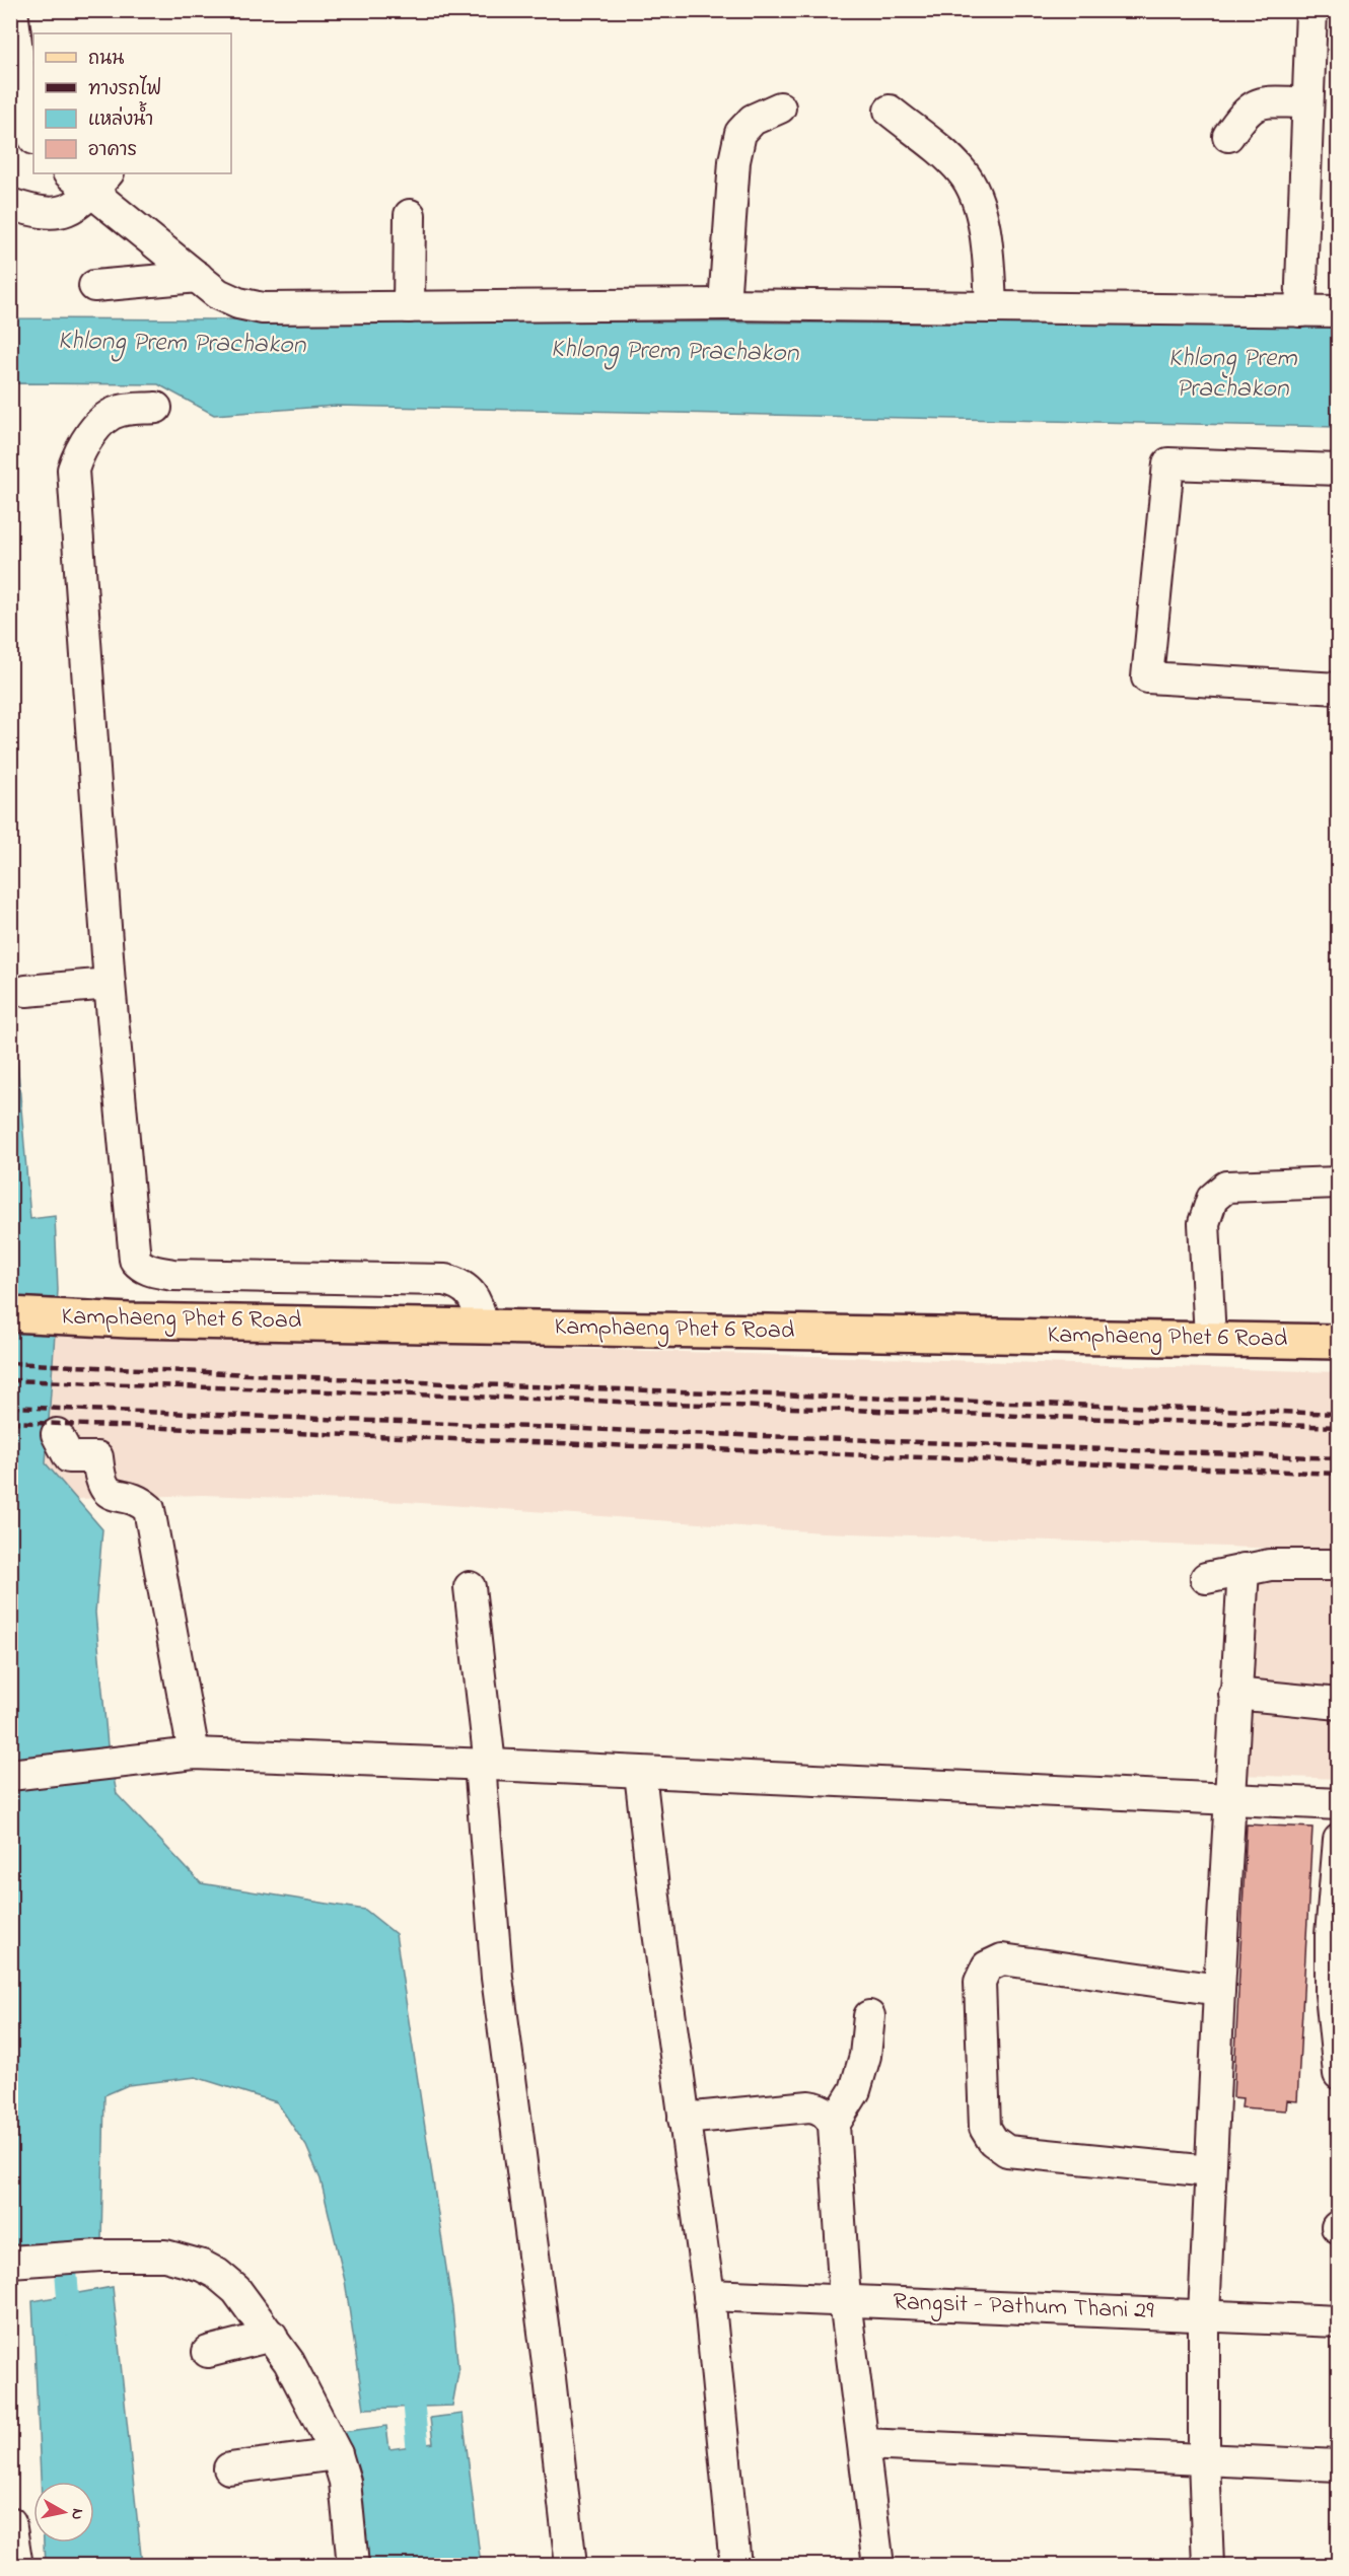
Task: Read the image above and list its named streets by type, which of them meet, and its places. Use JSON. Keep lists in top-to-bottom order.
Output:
{
  "streets": {
    "main road": ["Kamphaeng Phet 6 Road"],
    "street": ["Rangsit - Pathum Thani 29"]
  },
  "water": ["Khlong Prem Prachakon"],
  "legend": [
    "ถนน",
    "ทางรถไฟ",
    "แหล่งน้ำ",
    "อาคาร"
  ],
  "north": "right"
}
